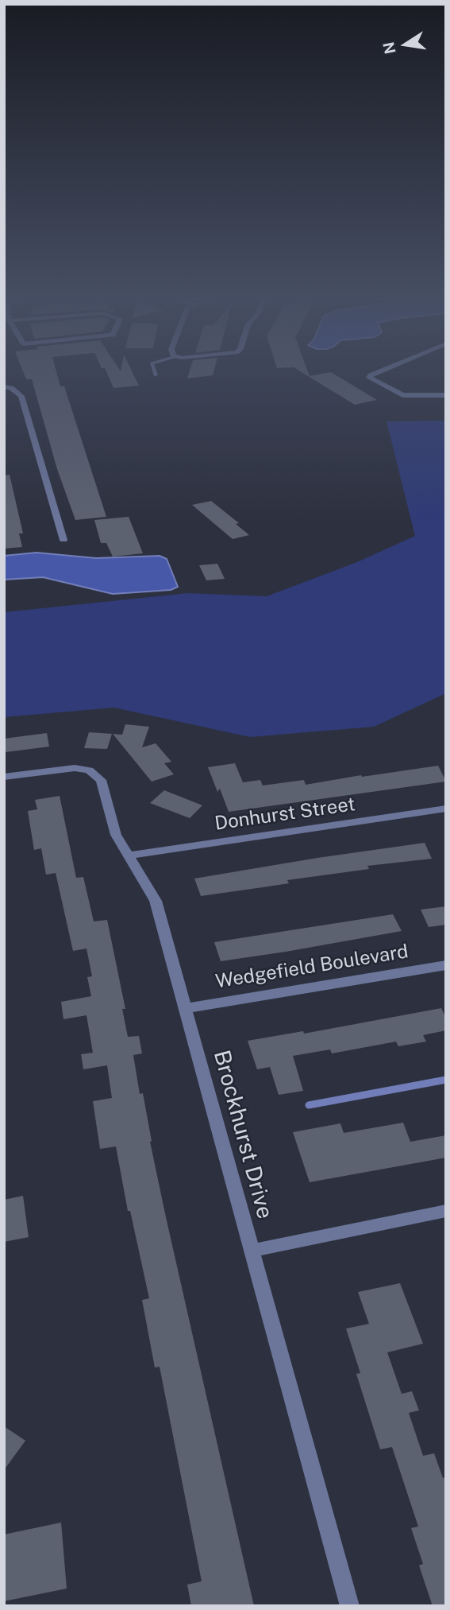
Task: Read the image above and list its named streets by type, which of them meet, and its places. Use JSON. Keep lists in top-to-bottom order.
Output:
{
  "streets": {
    "street": ["Donhurst Street", "Wedgefield Boulevard", "Brockhurst Drive"]
  },
  "crossings": [
    ["Donhurst Street", "Brockhurst Drive"],
    ["Wedgefield Boulevard", "Brockhurst Drive"]
  ],
  "north": "left"
}
